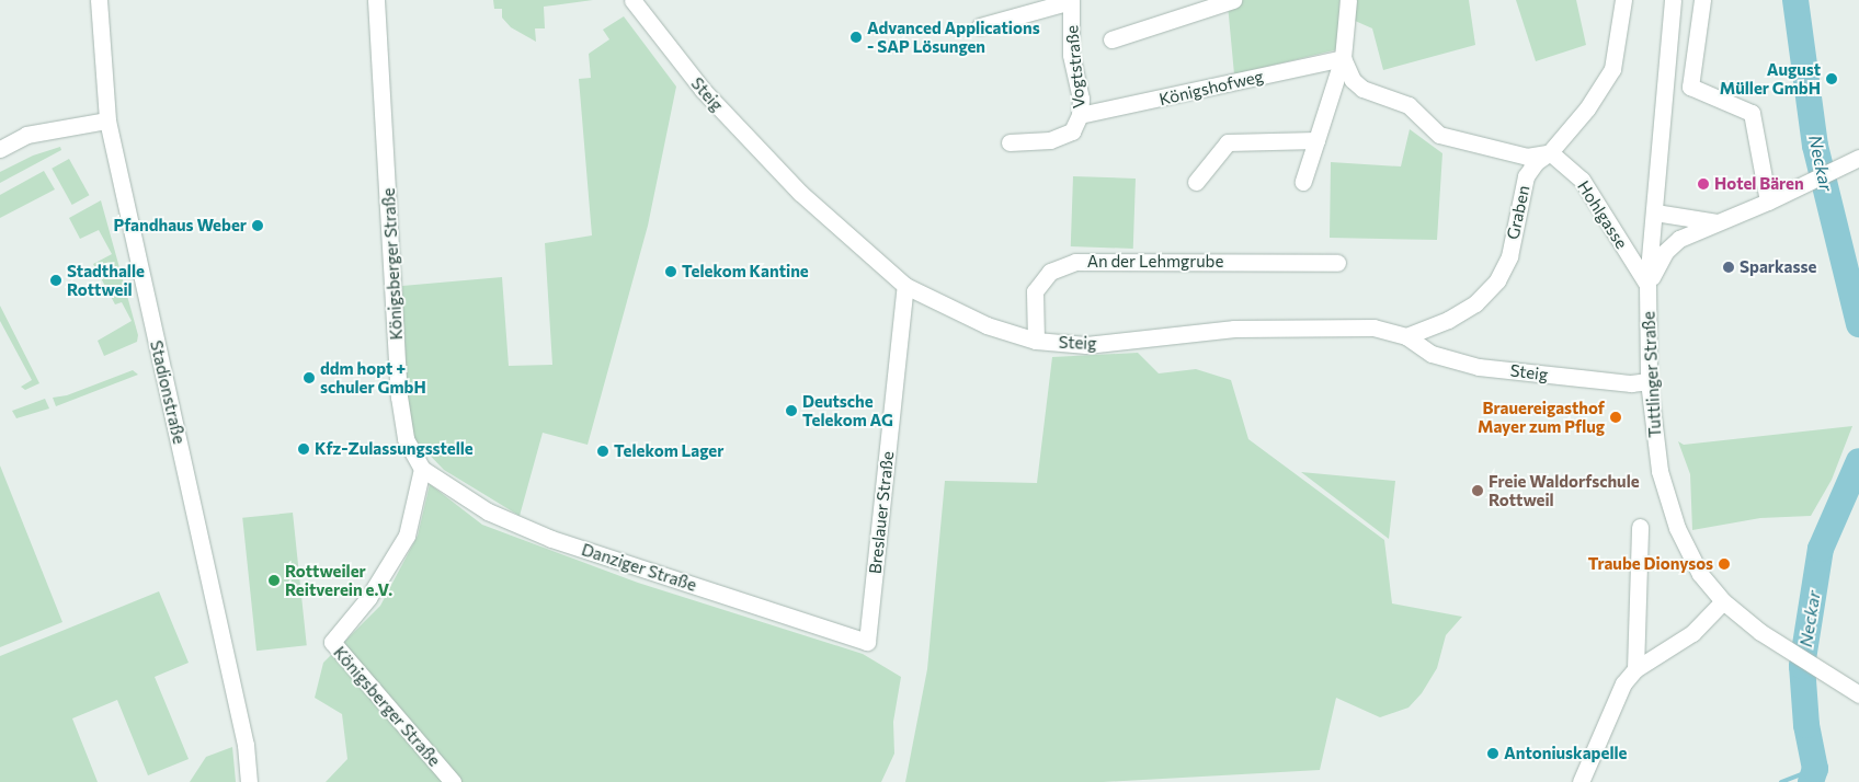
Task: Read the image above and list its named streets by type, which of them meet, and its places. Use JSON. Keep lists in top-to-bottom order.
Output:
{
  "streets": {
    "street": [
      "Vogtstraße",
      "Königshofweg",
      "Steig",
      "Graben",
      "Hohlgasse",
      "An der Lehmgrube",
      "Königsberger Straße",
      "Tuttlinger Straße",
      "Stadionstraße",
      "Breslauer Straße",
      "Danziger Straße"
    ]
  },
  "crossings": [
    ["Vogtstraße", "Königshofweg"],
    ["Steig", "Graben"],
    ["Steig", "An der Lehmgrube"],
    ["Steig", "Tuttlinger Straße"],
    ["Steig", "Breslauer Straße"],
    ["Graben", "Hohlgasse"],
    ["Hohlgasse", "Tuttlinger Straße"],
    ["Königsberger Straße", "Danziger Straße"],
    ["Breslauer Straße", "Danziger Straße"]
  ],
  "water": ["Neckar"],
  "places": [
    "Advanced Applications - SAP Lösungen",
    "August Müller GmbH",
    "Hotel Bären",
    "Pfandhaus Weber",
    "Sparkasse",
    "Telekom Kantine",
    "Stadthalle Rottweil",
    "ddm hopt + schuler GmbH",
    "Deutsche Telekom AG",
    "Brauereigasthof Mayer zum Pflug",
    "Kfz-Zulassungsstelle",
    "Telekom Lager",
    "Freie Waldorfschule Rottweil",
    "Traube Dionysos",
    "Rottweiler Reitverein e.V.",
    "Antoniuskapelle"
  ]
}
